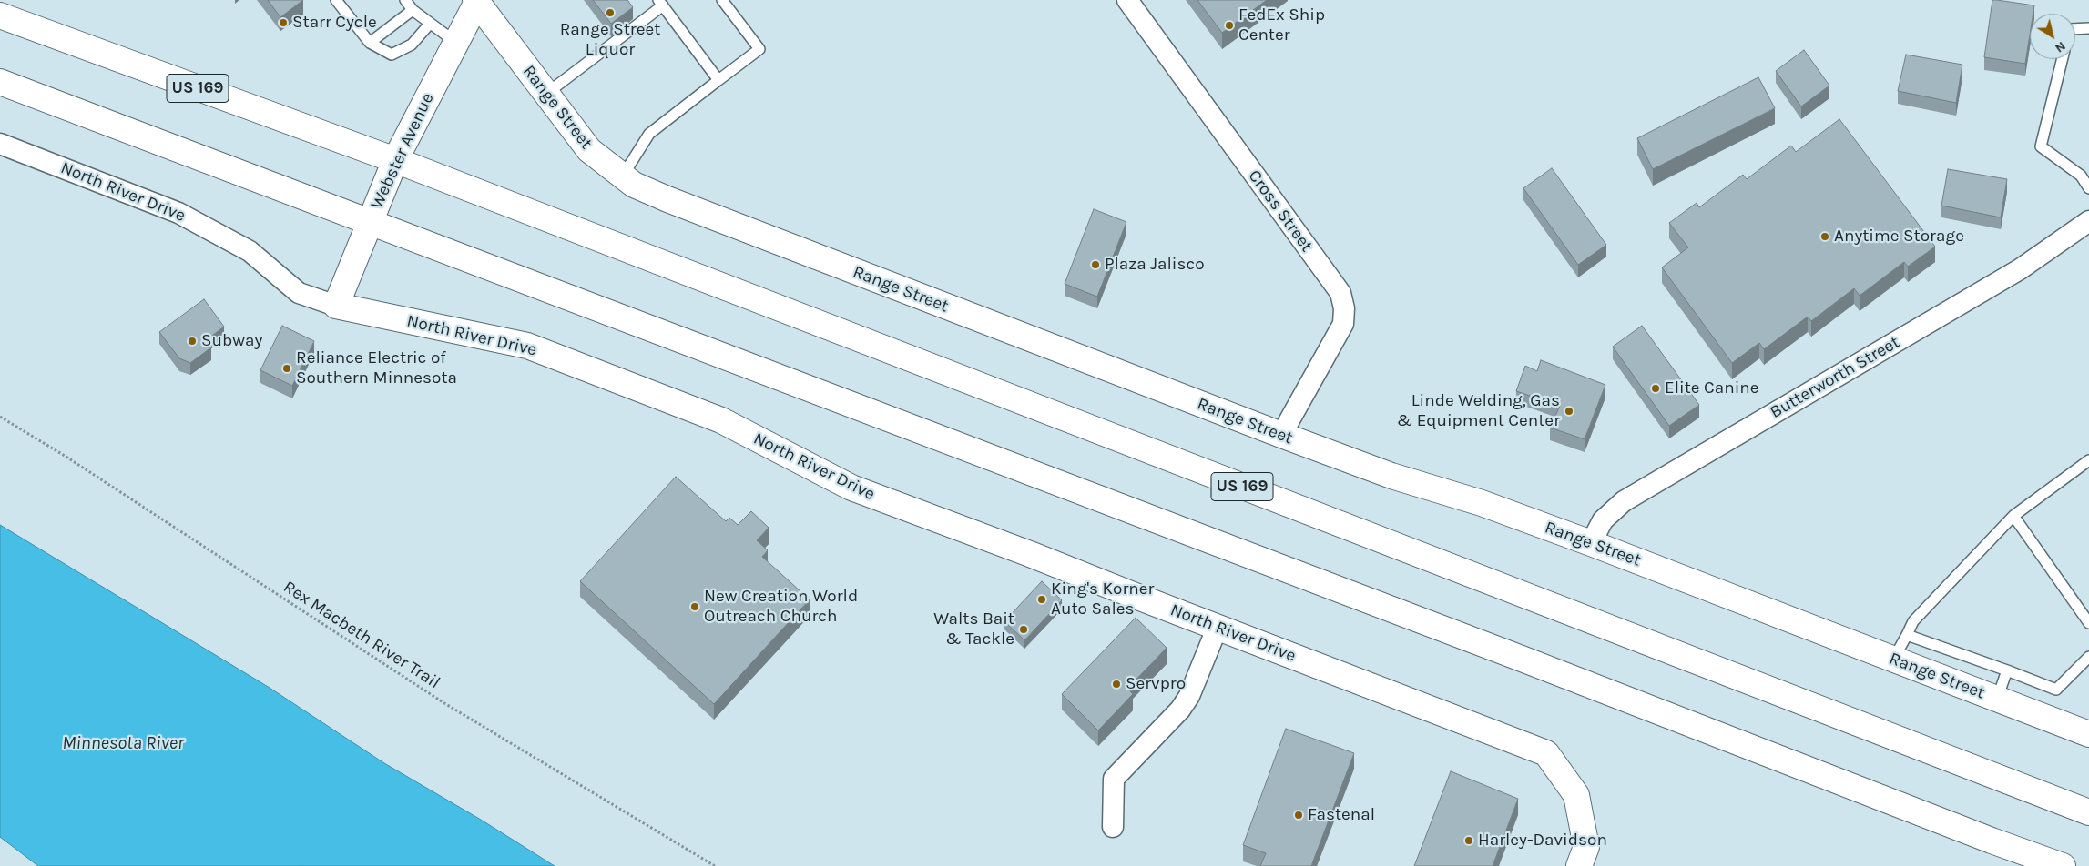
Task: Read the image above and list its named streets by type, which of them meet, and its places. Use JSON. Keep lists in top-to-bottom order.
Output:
{
  "streets": {
    "main road": [
      "US 169",
      "Range Street",
      "Webster Avenue",
      "North River Drive"
    ],
    "street": ["Cross Street", "Butterworth Street"],
    "path": ["Rex Macbeth River Trail"]
  },
  "crossings": [
    ["US 169", "Webster Avenue"],
    ["Range Street", "Webster Avenue"],
    ["Range Street", "Cross Street"],
    ["Range Street", "Butterworth Street"],
    ["Webster Avenue", "North River Drive"]
  ],
  "water": ["Minnesota River"],
  "places": [
    "Range Street Liquor",
    "Starr Cycle",
    "FedEx Ship Center",
    "Anytime Storage",
    "Plaza Jalisco",
    "Subway",
    "Reliance Electric of Southern Minnesota",
    "Elite Canine",
    "Linde Welding, Gas & Equipment Center",
    "King's Korner Auto Sales",
    "New Creation World Outreach Church",
    "Walts Bait & Tackle",
    "Servpro",
    "Fastenal",
    "Harley-Davidson"
  ],
  "north": "bottom right"
}
